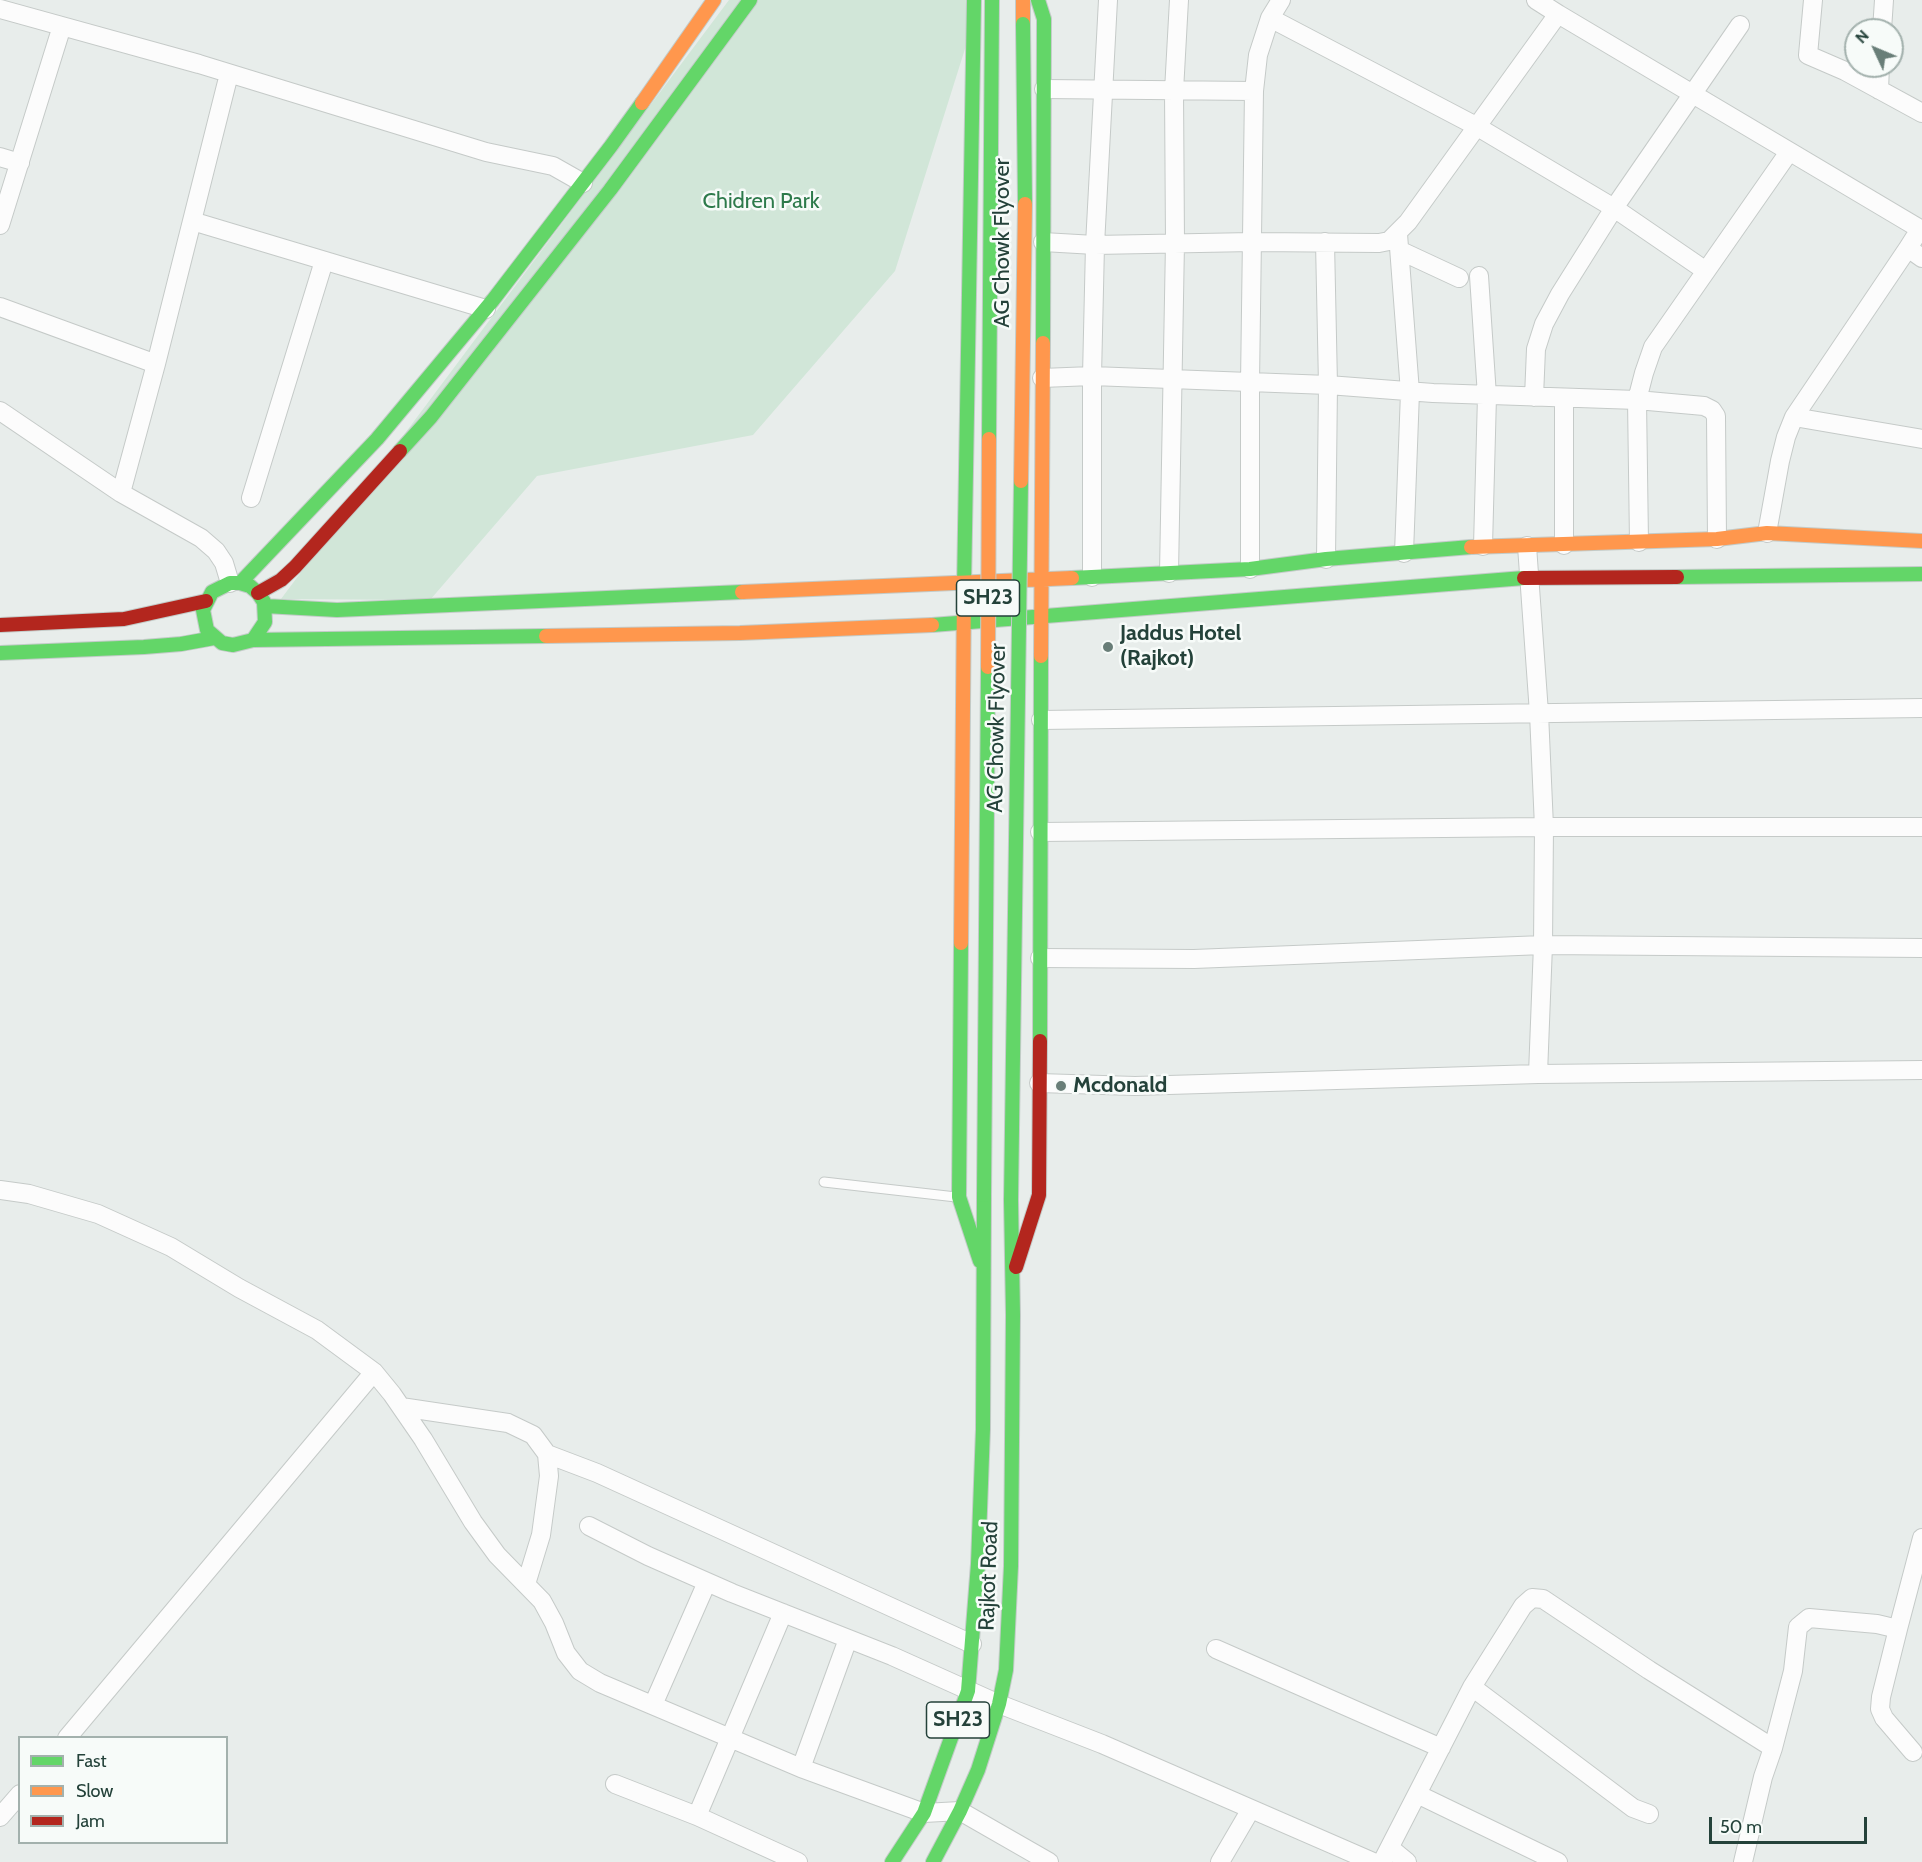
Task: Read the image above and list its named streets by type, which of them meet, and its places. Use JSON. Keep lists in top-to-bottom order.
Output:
{
  "streets": {
    "street": ["AG Chowk Flyover", "SH23", "Rajkot Road"]
  },
  "crossings": [
    ["AG Chowk Flyover", "Rajkot Road"],
    ["SH23", "Rajkot Road"]
  ],
  "parks": ["Chidren Park"],
  "places": ["Jaddus Hotel (Rajkot)", "Mcdonald"],
  "legend": ["Fast", "Slow", "Jam"],
  "scale_bar": "50 m",
  "north": "top left"
}
